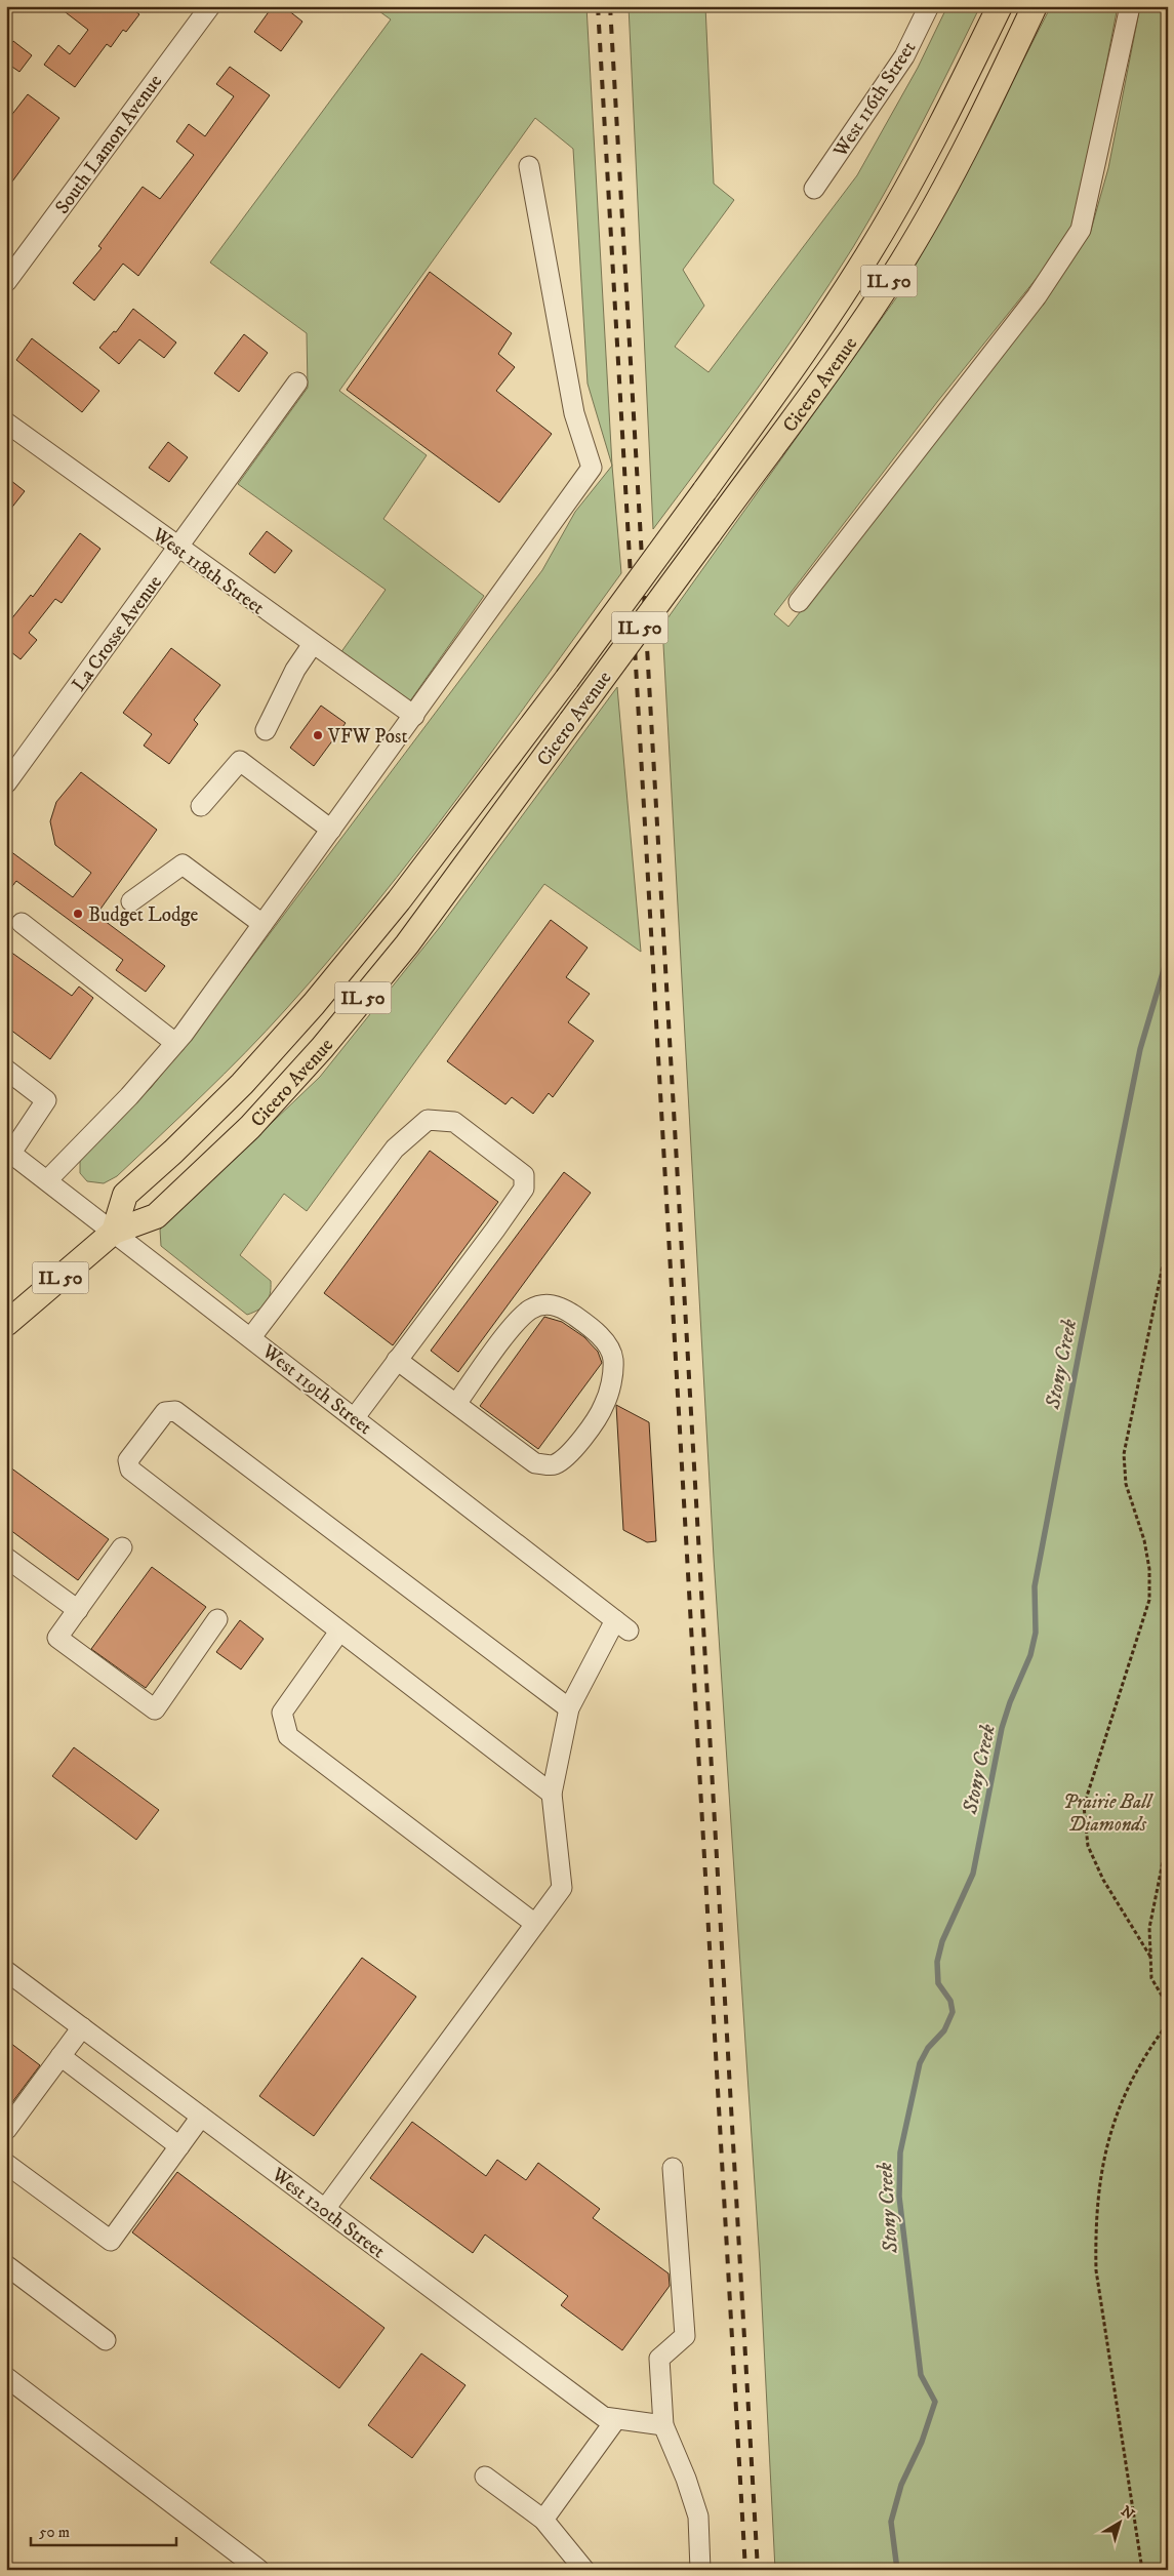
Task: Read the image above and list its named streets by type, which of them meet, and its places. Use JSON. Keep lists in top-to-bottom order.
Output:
{
  "streets": {
    "main road": ["IL 50", "Cicero Avenue"],
    "street": [
      "West 116th Street",
      "South Lamon Avenue",
      "West 118th Street",
      "La Crosse Avenue",
      "West 119th Street",
      "West 120th Street"
    ]
  },
  "crossings": [
    ["Cicero Avenue", "West 119th Street"],
    ["West 118th Street", "La Crosse Avenue"]
  ],
  "water": ["Stony Creek"],
  "parks": ["Prairie Ball Diamonds"],
  "places": ["VFW Post", "Budget Lodge"],
  "scale_bar": "50 m",
  "north": "top right"
}
